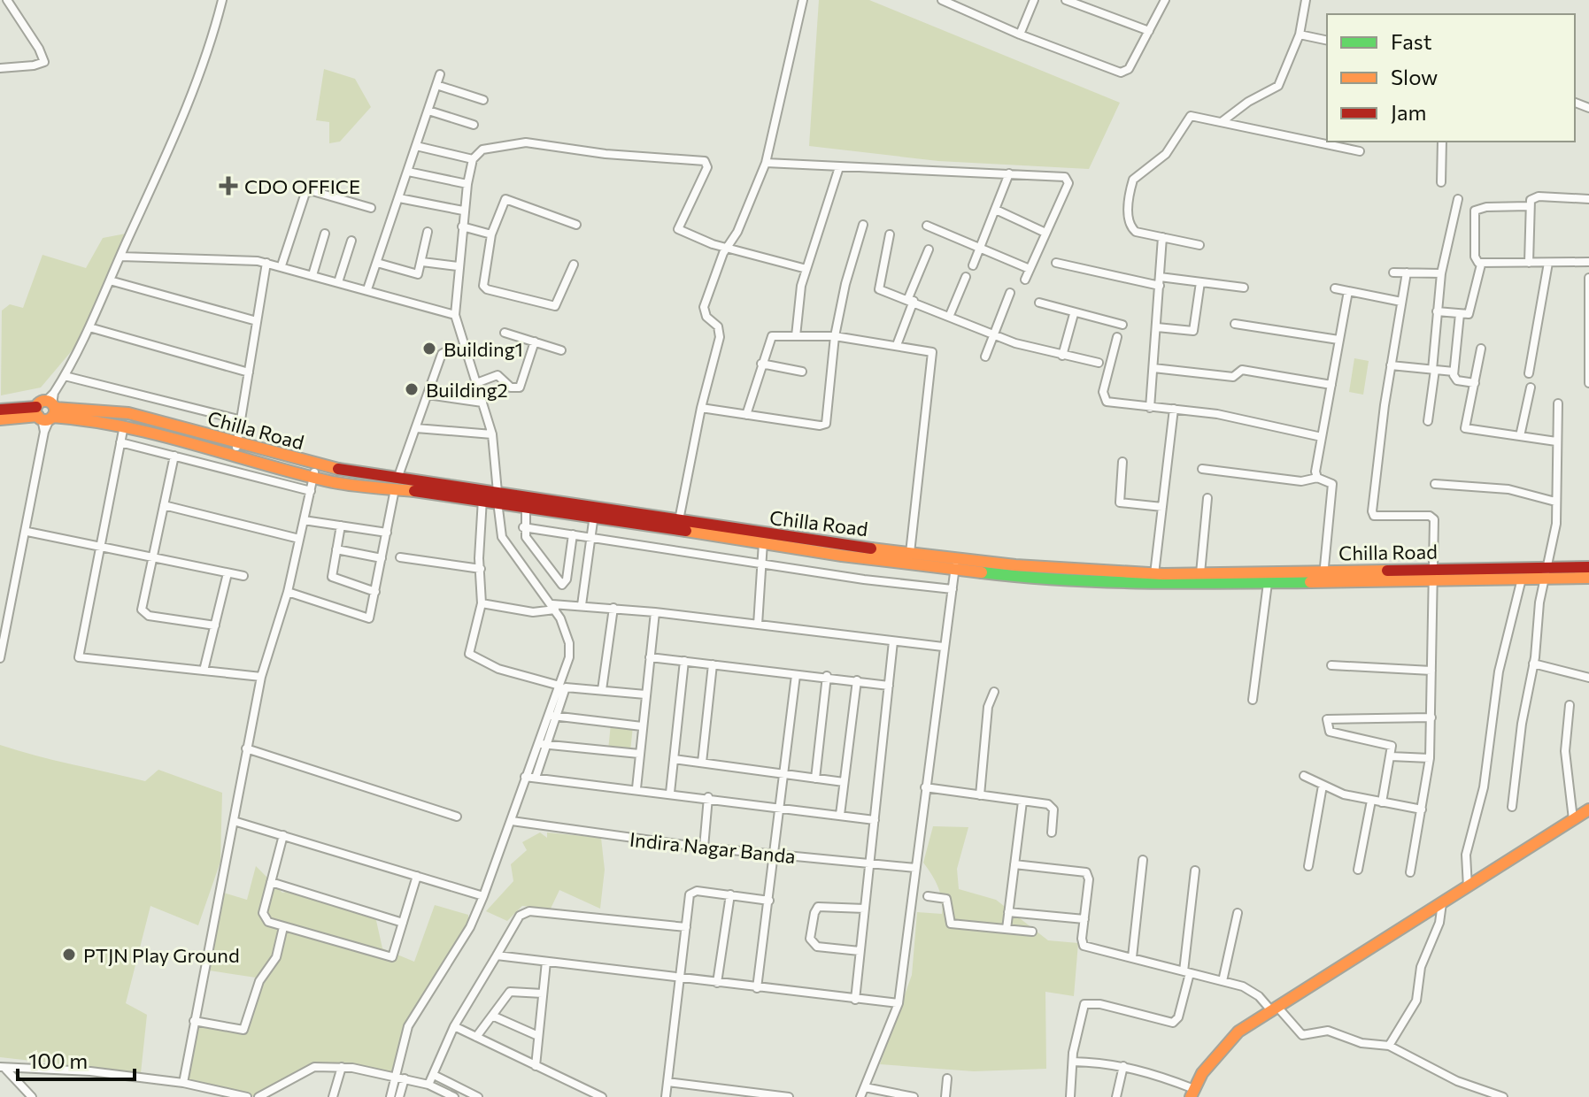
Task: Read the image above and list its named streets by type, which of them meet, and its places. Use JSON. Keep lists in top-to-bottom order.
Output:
{
  "streets": {
    "main road": ["Chilla Road"],
    "street": ["Indira Nagar Banda"]
  },
  "places": {
    "health": ["CDO OFFICE"],
    "other": ["Building1", "Building2", "PTJN Play Ground"]
  },
  "legend": ["Fast", "Slow", "Jam"],
  "scale_bar": "100 m"
}
